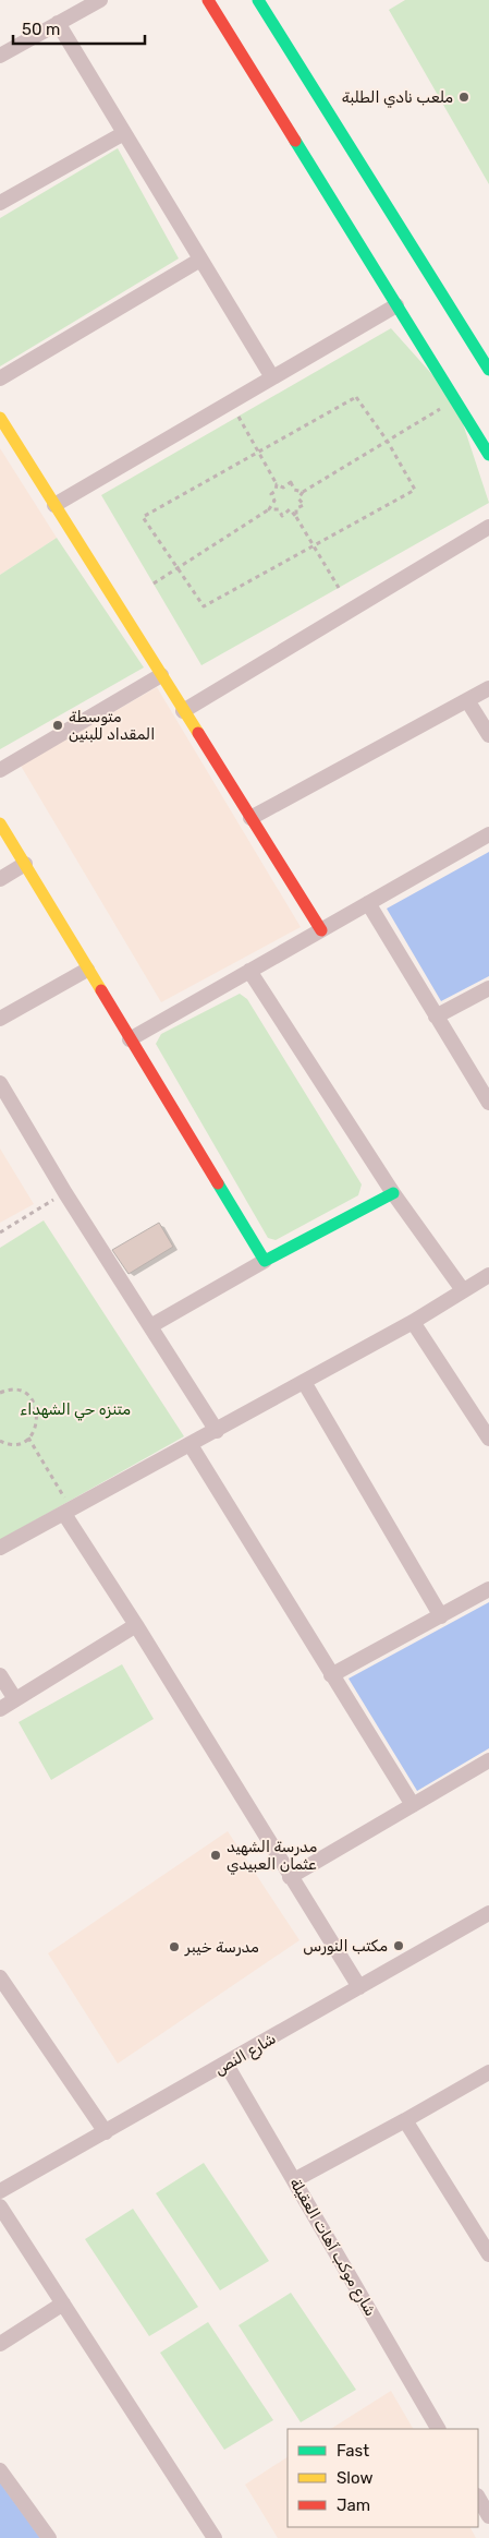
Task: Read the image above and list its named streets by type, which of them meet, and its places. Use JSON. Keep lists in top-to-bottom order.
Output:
{
  "streets": {
    "street": ["شارع النص", "شارع موكب آهات العقيلة"]
  },
  "crossings": [
    ["شارع النص", "شارع موكب آهات العقيلة"]
  ],
  "parks": ["متنزه حي الشهداء"],
  "places": [
    "ملعب نادي الطلبة",
    "متوسطة المقداد للبنين",
    "مدرسة الشهيد عثمان العبيدي",
    "مكتب النورس",
    "مدرسة خيبر"
  ],
  "legend": ["Fast", "Slow", "Jam"],
  "scale_bar": "50 m"
}
